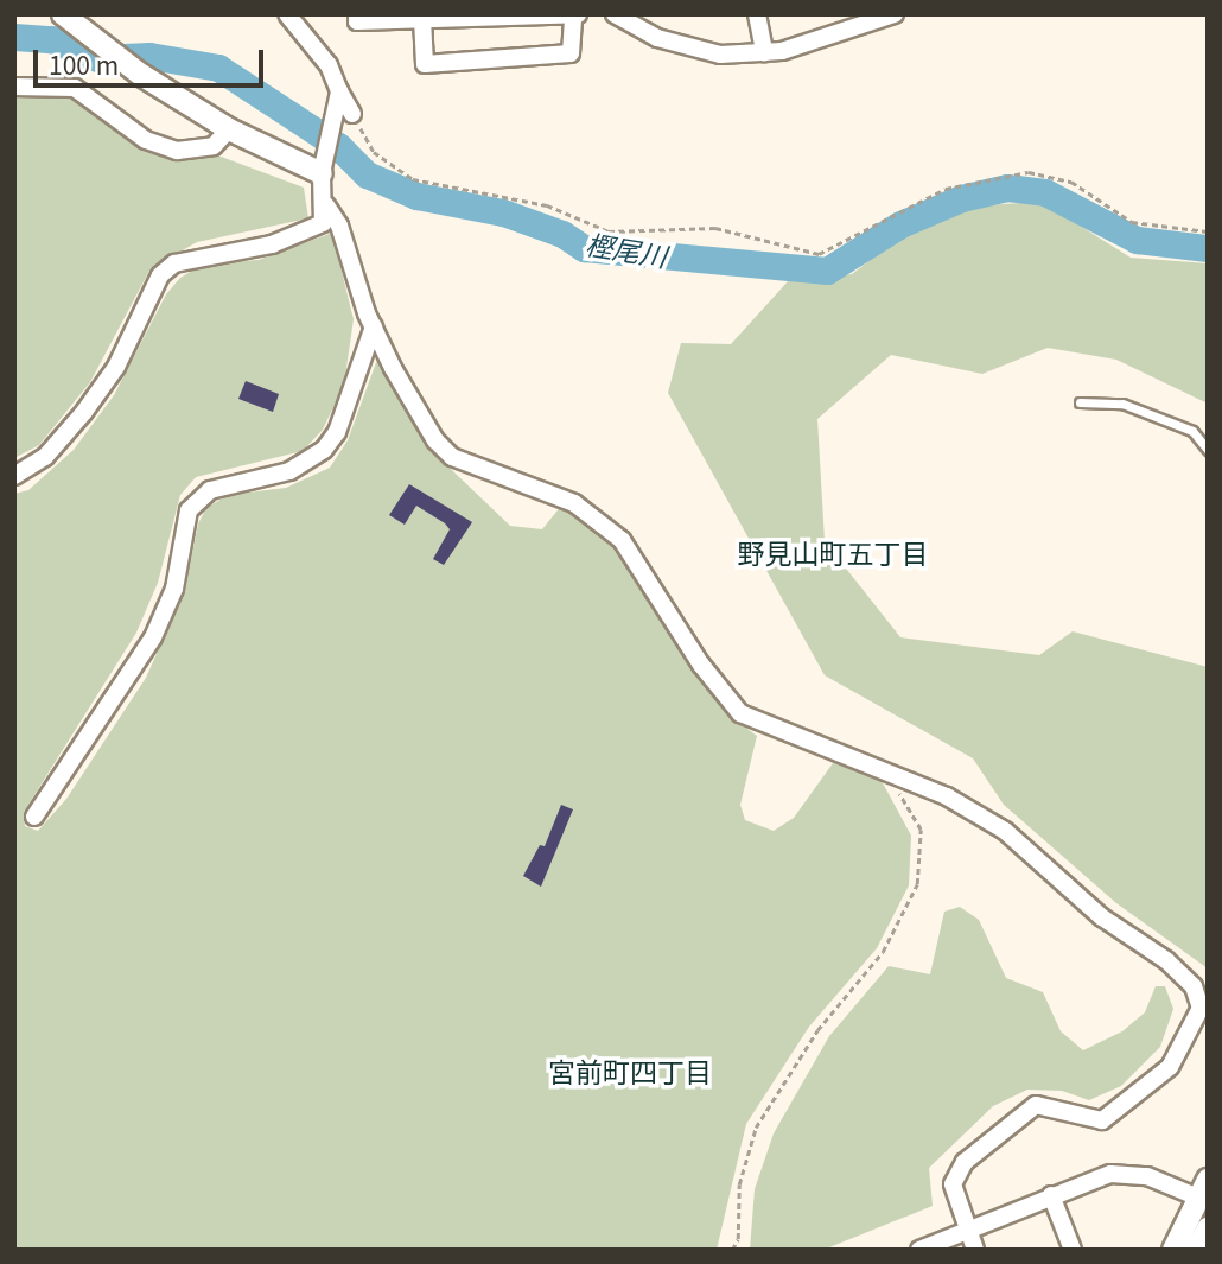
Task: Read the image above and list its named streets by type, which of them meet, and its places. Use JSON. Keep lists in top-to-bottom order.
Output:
{
  "districts": ["野見山町五丁目", "宮前町四丁目"],
  "water": ["樫尾川"],
  "scale_bar": "100 m"
}
